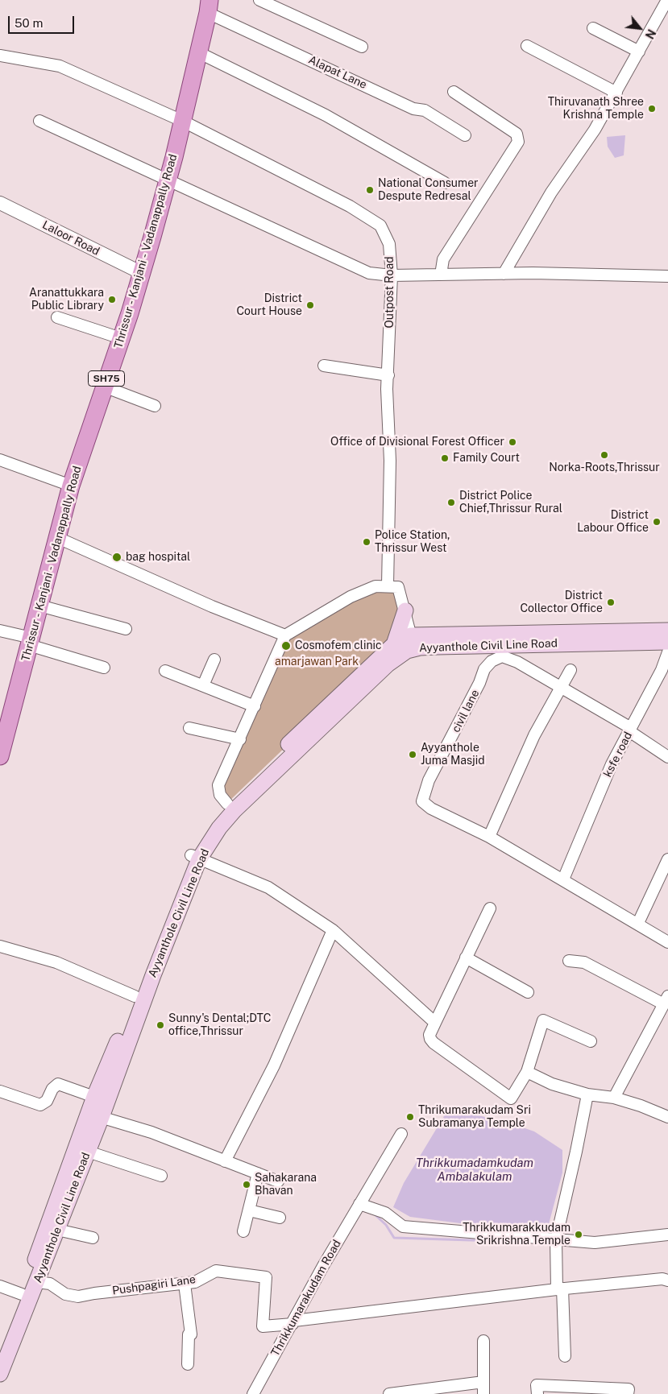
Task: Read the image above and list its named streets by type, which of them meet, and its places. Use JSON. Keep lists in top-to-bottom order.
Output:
{
  "streets": {
    "main road": ["Thrissur - Kanjani - Vadanappally Road", "SH75", "Ayyanthole Civil Line Road"],
    "street": [
      "Alapat Lane",
      "Laloor Road",
      "Outpost Road",
      "civil lane",
      "ksfe road",
      "Pushpagiri Lane",
      "Thrikkumarakudam Road"
    ]
  },
  "crossings": [
    ["Alapat Lane", "Thrissur - Kanjani - Vadanappally Road"],
    ["Laloor Road", "Thrissur - Kanjani - Vadanappally Road"],
    ["Thrissur - Kanjani - Vadanappally Road", "Outpost Road"],
    ["Ayyanthole Civil Line Road", "civil lane"],
    ["Ayyanthole Civil Line Road", "Pushpagiri Lane"],
    ["civil lane", "ksfe road"],
    ["Pushpagiri Lane", "Thrikkumarakudam Road"]
  ],
  "water": ["Thrikkumadamkudam Ambalakulam"],
  "parks": ["amarjawan Park"],
  "places": [
    "Thiruvanath Shree Krishna Temple",
    "National Consumer Despute Redresal",
    "Aranattukkara Public Library",
    "District Court House",
    "Office of Divisional Forest Officer",
    "Norka-Roots,Thrissur",
    "Family Court",
    "District Police Chief,Thrissur Rural",
    "District Labour Office",
    "Police Station, Thrissur West",
    "bag hospital",
    "District Collector Office",
    "Cosmofem clinic",
    "Ayyanthole Juma Masjid",
    "Sunny's Dental;DTC office,Thrissur",
    "Thrikumarakudam Sri Subramanya Temple",
    "Sahakarana Bhavan",
    "Thrikkumarakkudam Srikrishna Temple"
  ],
  "scale_bar": "50 m",
  "north": "bottom right"
}
